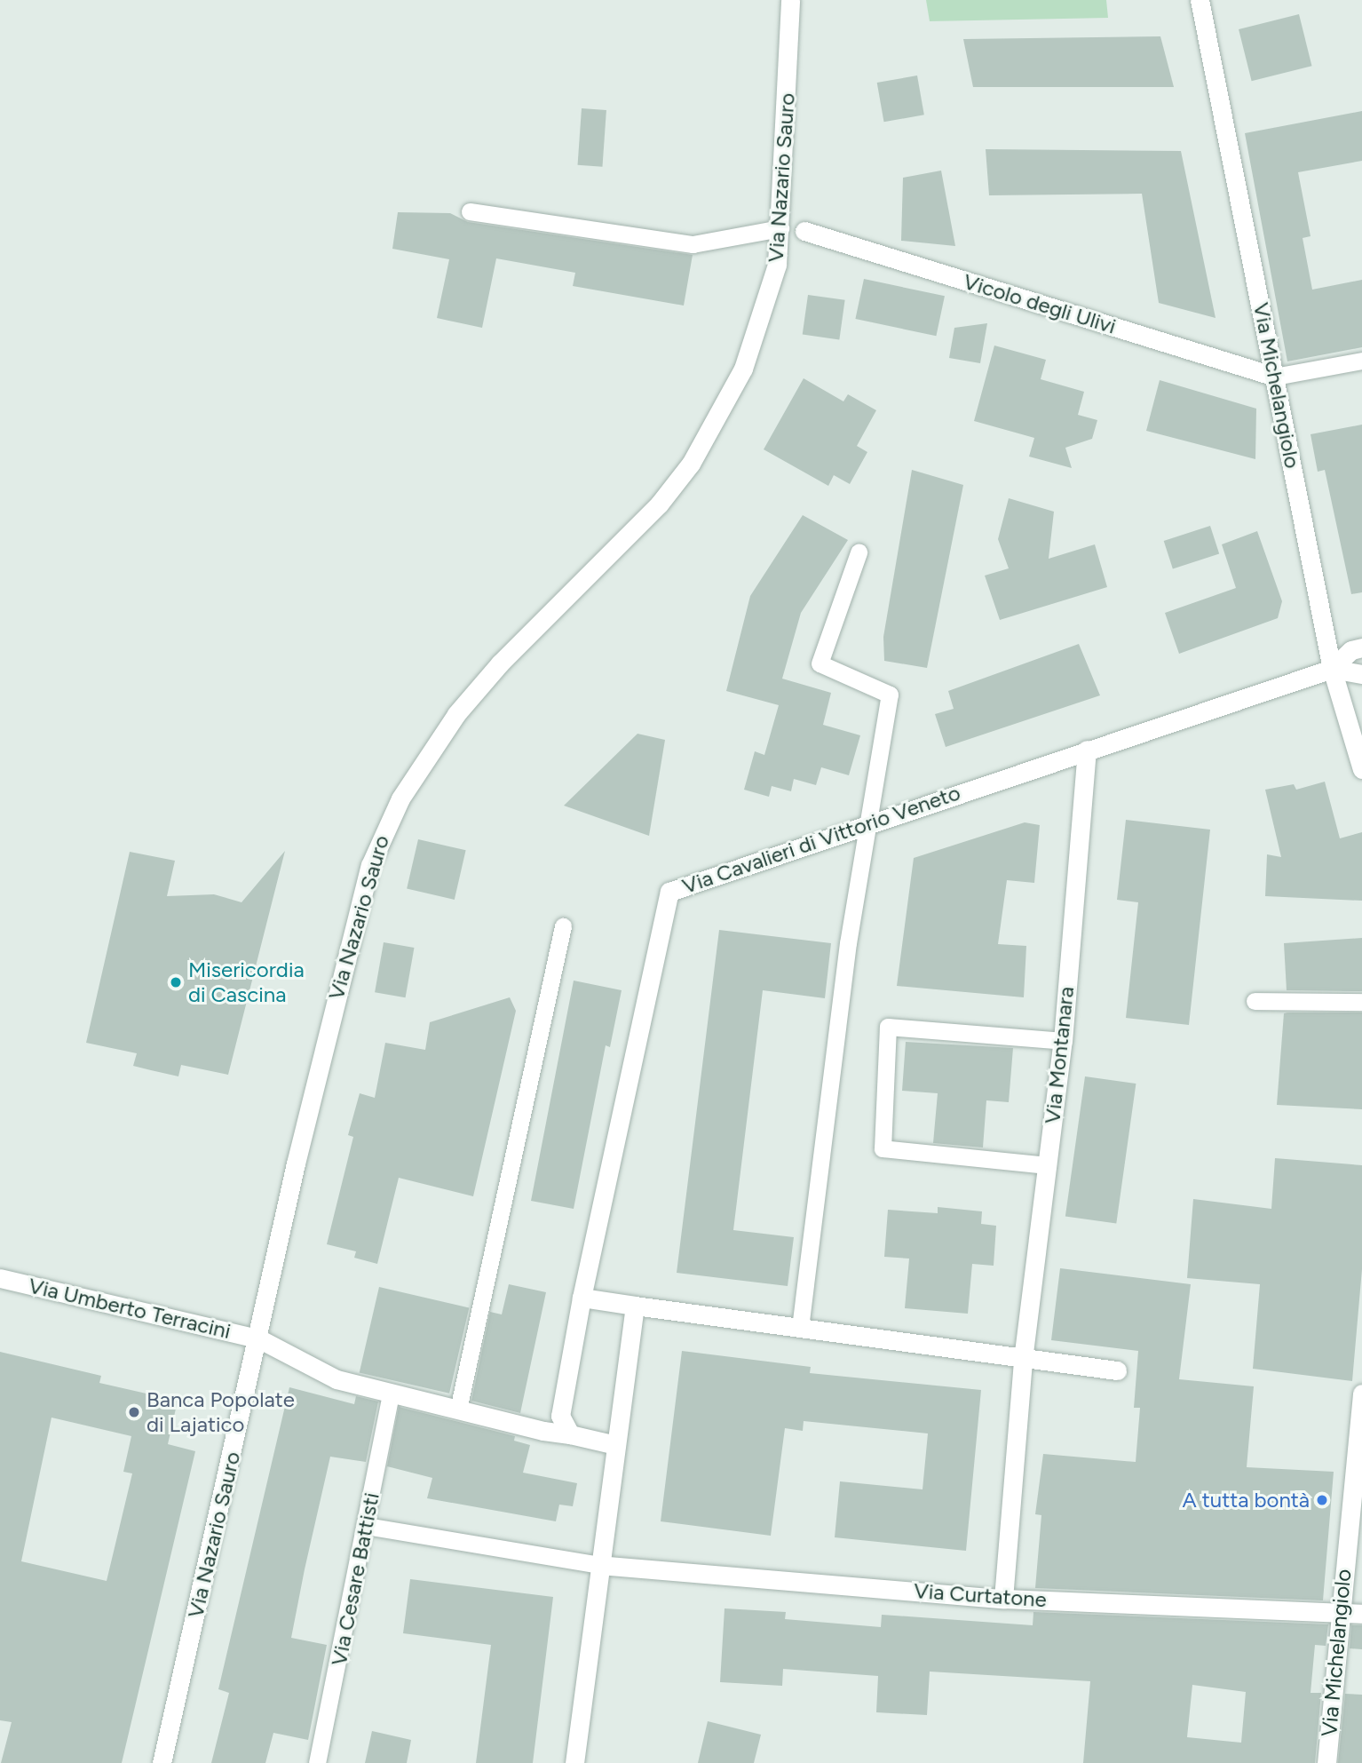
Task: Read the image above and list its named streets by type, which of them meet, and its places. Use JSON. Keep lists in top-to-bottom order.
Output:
{
  "streets": {
    "street": [
      "Via Nazario Sauro",
      "Vicolo degli Ulivi",
      "Via Michelangiolo",
      "Via Cavalieri di Vittorio Veneto",
      "Via Montanara",
      "Via Umberto Terracini",
      "Via Curtatone"
    ],
    "lane": ["Via Cesare Battisti"]
  },
  "crossings": [
    ["Via Nazario Sauro", "Via Umberto Terracini"],
    ["Vicolo degli Ulivi", "Via Michelangiolo"],
    ["Via Michelangiolo", "Via Cavalieri di Vittorio Veneto"],
    ["Via Michelangiolo", "Via Curtatone"],
    ["Via Cavalieri di Vittorio Veneto", "Via Montanara"],
    ["Via Montanara", "Via Curtatone"]
  ],
  "places": ["Misericordia di Cascina", "Banca Popolate di Lajatico", "A tutta bontà"]
}
